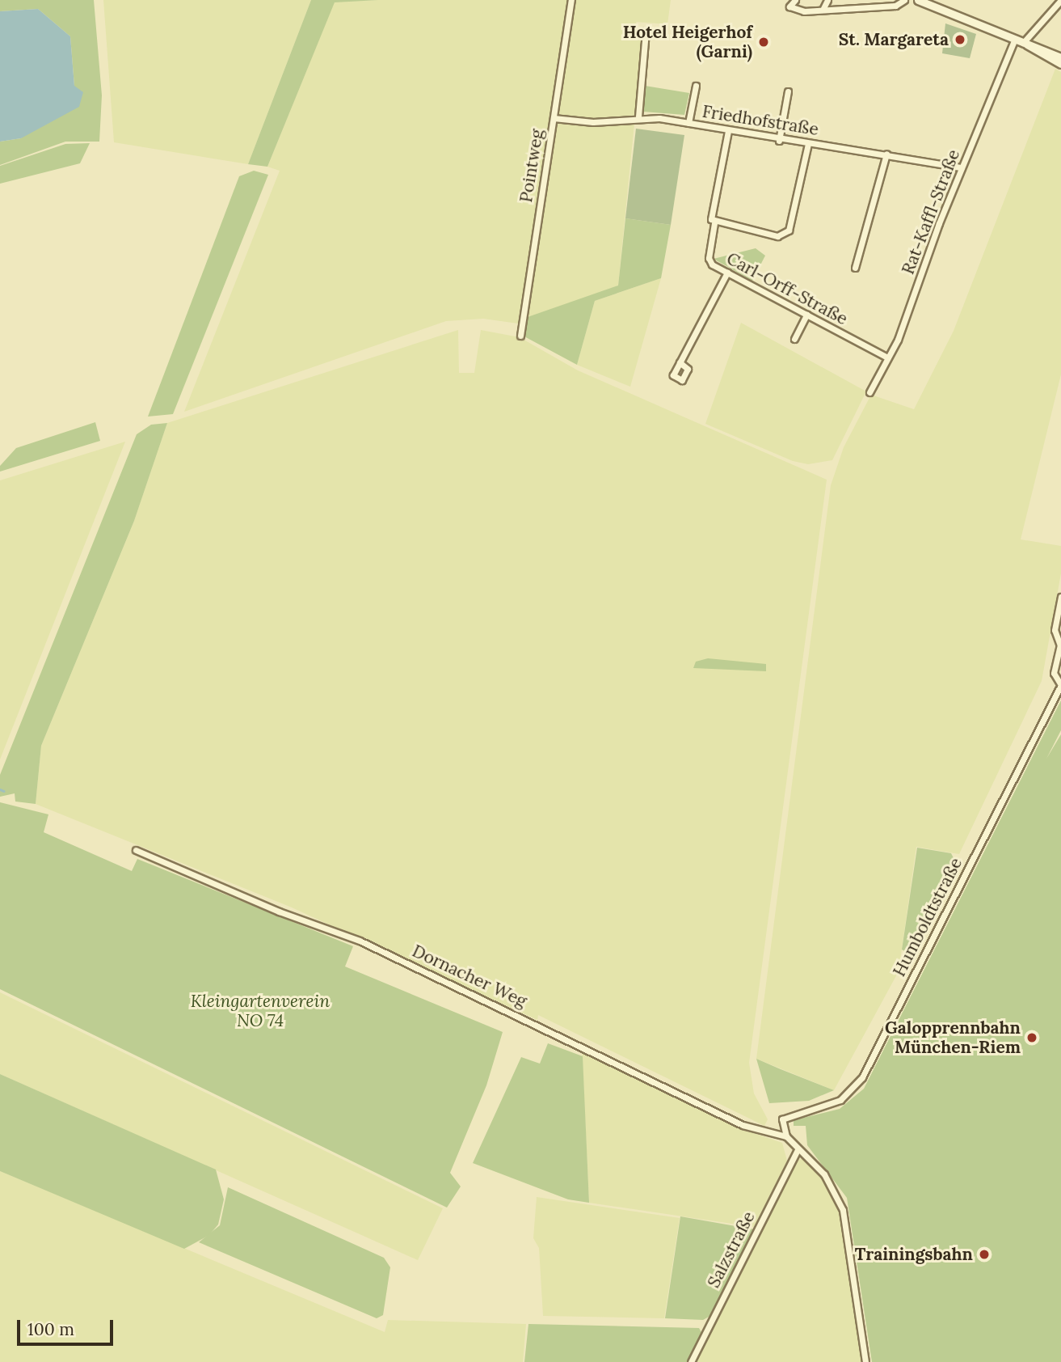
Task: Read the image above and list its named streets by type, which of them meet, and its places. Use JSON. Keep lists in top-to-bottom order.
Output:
{
  "streets": {
    "street": [
      "Friedhofstraße",
      "Pointweg",
      "Rat-Kaffl-Straße",
      "Carl-Orff-Straße",
      "Humboldtstraße",
      "Dornacher Weg",
      "Salzstraße"
    ]
  },
  "crossings": [
    ["Friedhofstraße", "Pointweg"],
    ["Friedhofstraße", "Rat-Kaffl-Straße"],
    ["Rat-Kaffl-Straße", "Carl-Orff-Straße"],
    ["Humboldtstraße", "Dornacher Weg"]
  ],
  "parks": ["Kleingartenverein NO 74"],
  "places": [
    "St. Margareta",
    "Hotel Heigerhof (Garni)",
    "Galopprennbahn München-Riem",
    "Trainingsbahn"
  ],
  "scale_bar": "100 m"
}
